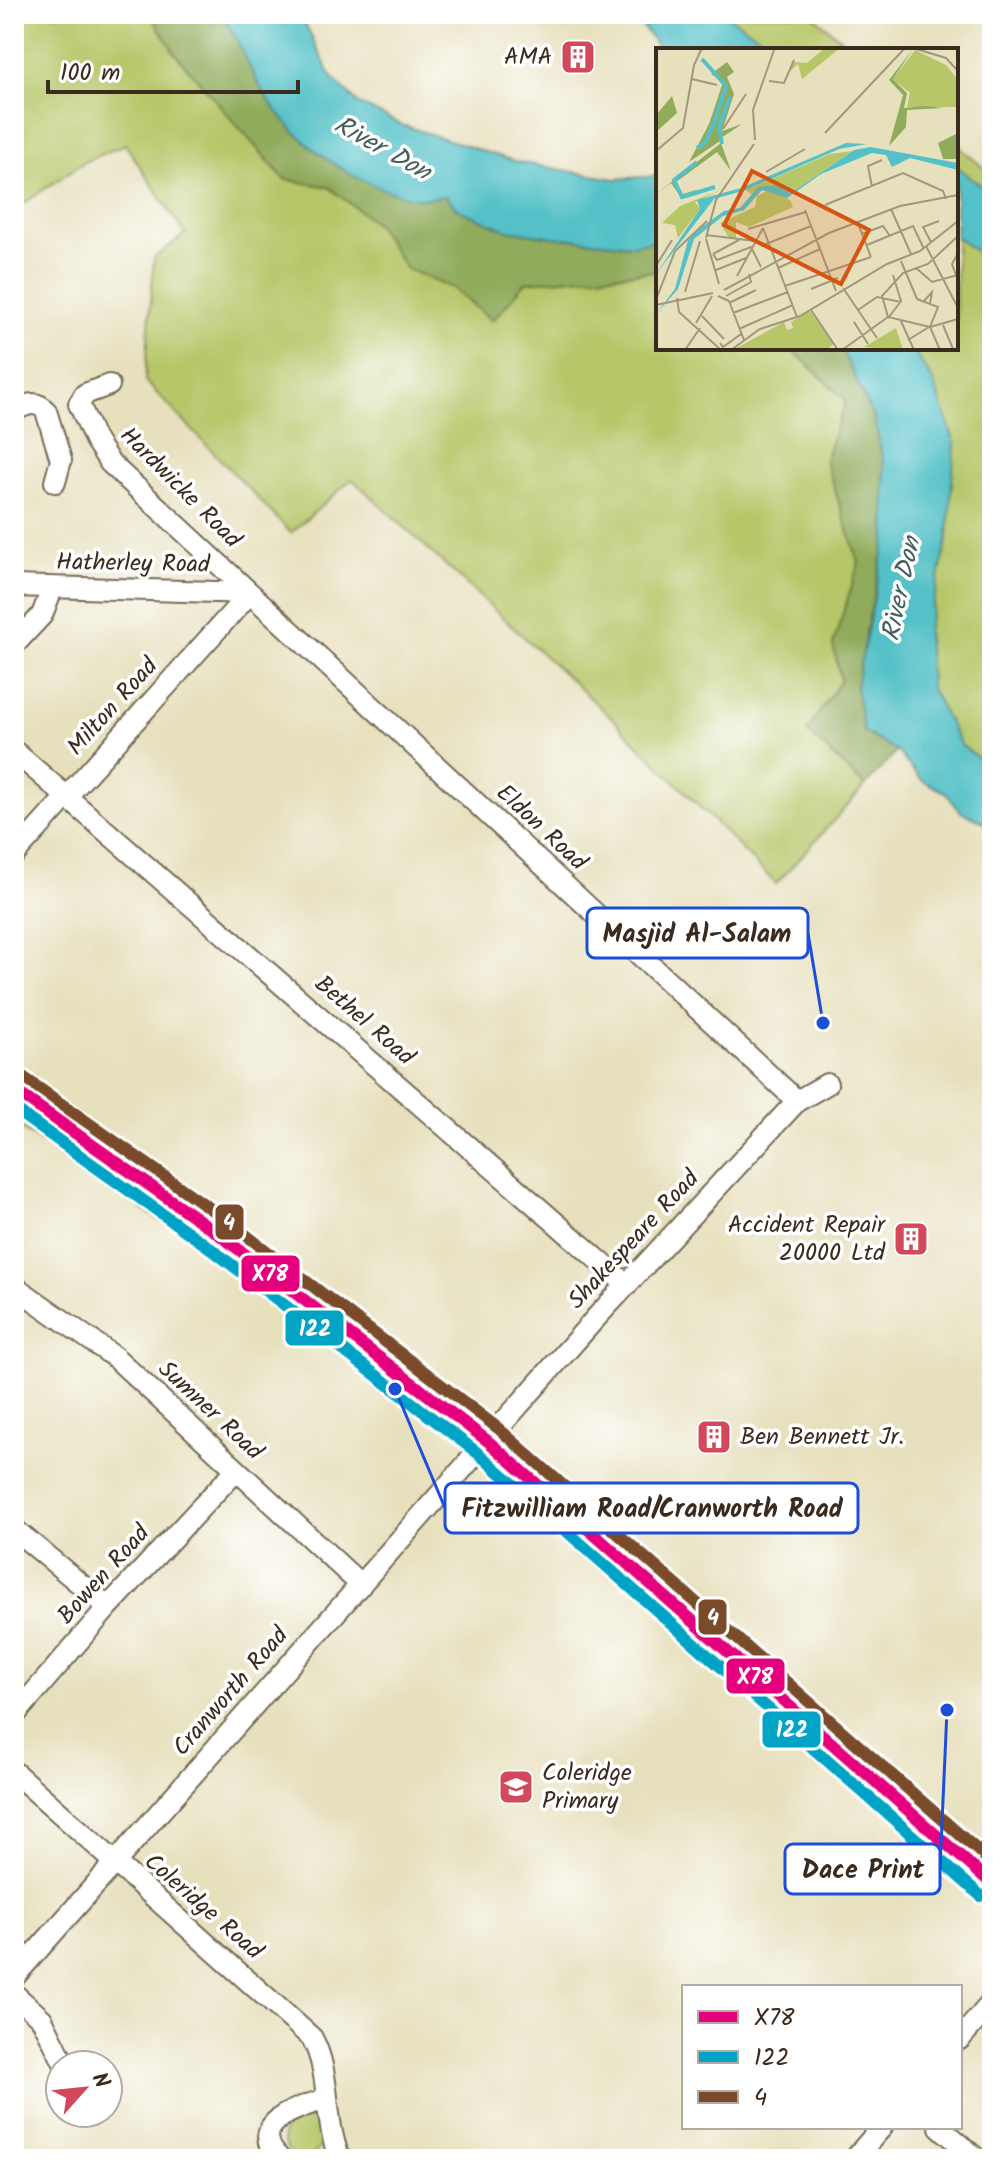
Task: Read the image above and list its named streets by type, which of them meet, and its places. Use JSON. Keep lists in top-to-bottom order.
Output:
{
  "streets": {
    "street": [
      "Hardwicke Road",
      "Hatherley Road",
      "Milton Road",
      "Eldon Road",
      "Bethel Road",
      "Shakespeare Road",
      "Sumner Road",
      "Bowen Road",
      "Cranworth Road",
      "Coleridge Road"
    ]
  },
  "crossings": [
    ["Hardwicke Road", "Hatherley Road"],
    ["Hardwicke Road", "Milton Road"],
    ["Hardwicke Road", "Eldon Road"],
    ["Hatherley Road", "Milton Road"],
    ["Hatherley Road", "Eldon Road"],
    ["Milton Road", "Eldon Road"],
    ["Milton Road", "Bethel Road"],
    ["Eldon Road", "Shakespeare Road"],
    ["Bethel Road", "Shakespeare Road"],
    ["Shakespeare Road", "Cranworth Road"],
    ["Sumner Road", "Bowen Road"],
    ["Sumner Road", "Cranworth Road"],
    ["Cranworth Road", "Coleridge Road"]
  ],
  "water": ["River Don"],
  "places": {
    "building": ["AMA", "Accident Repair 20000 Ltd", "Ben Bennett Jr."],
    "other": ["Masjid Al-Salam", "Fitzwilliam Road/Cranworth Road", "Dace Print"],
    "school or university": ["Coleridge Primary"]
  },
  "lines": ["transit line 4", "transit line X78", "transit line 122"],
  "legend": ["X78", "122", "4"],
  "scale_bar": "100 m",
  "north": "top right"
}
